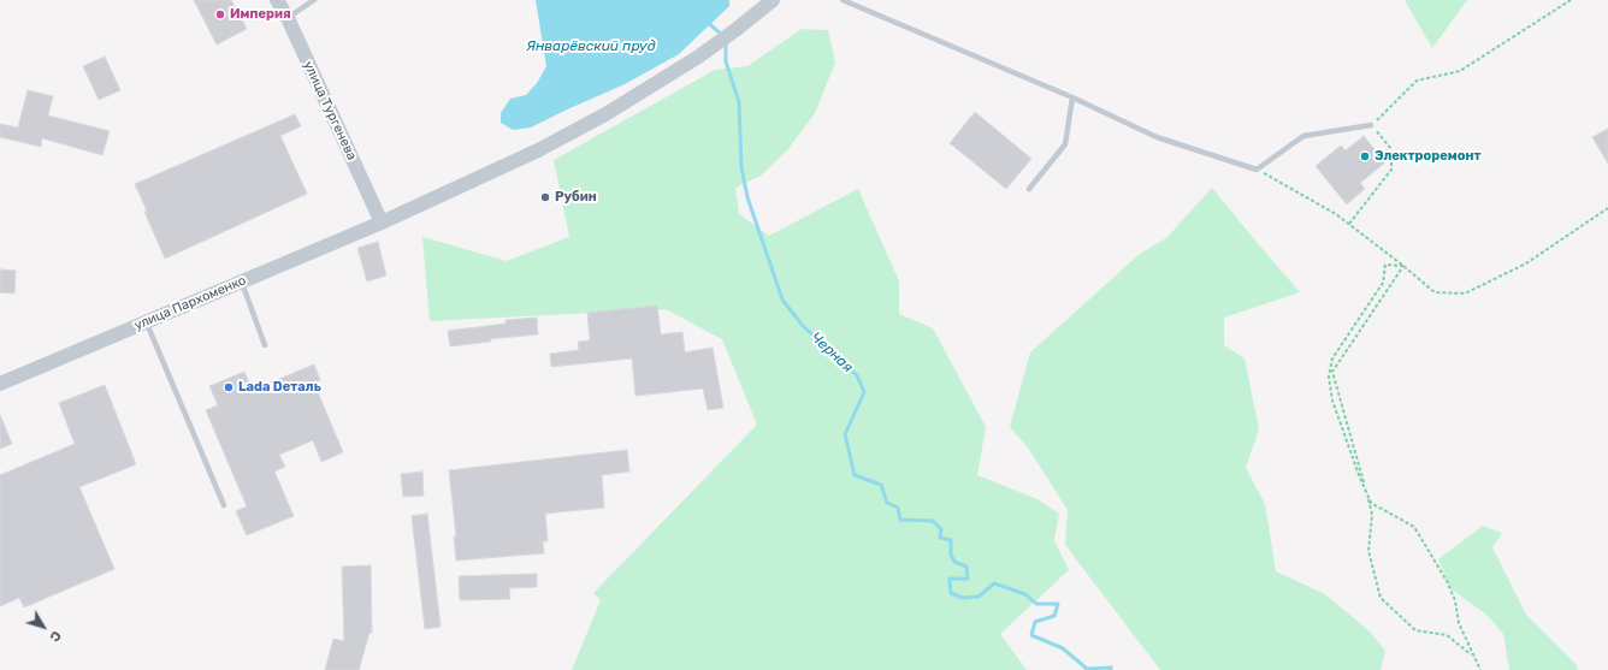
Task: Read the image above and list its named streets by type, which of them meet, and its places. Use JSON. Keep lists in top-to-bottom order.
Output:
{
  "streets": {
    "street": ["улица Тургенева", "улица Пархоменко"]
  },
  "crossings": [
    ["улица Тургенева", "улица Пархоменко"]
  ],
  "water": ["Январёвский пруд", "Черная"],
  "places": [
    "Империя",
    "Электроремонт",
    "Рубин",
    "Lada Dеталь"
  ],
  "north": "bottom right"
}
